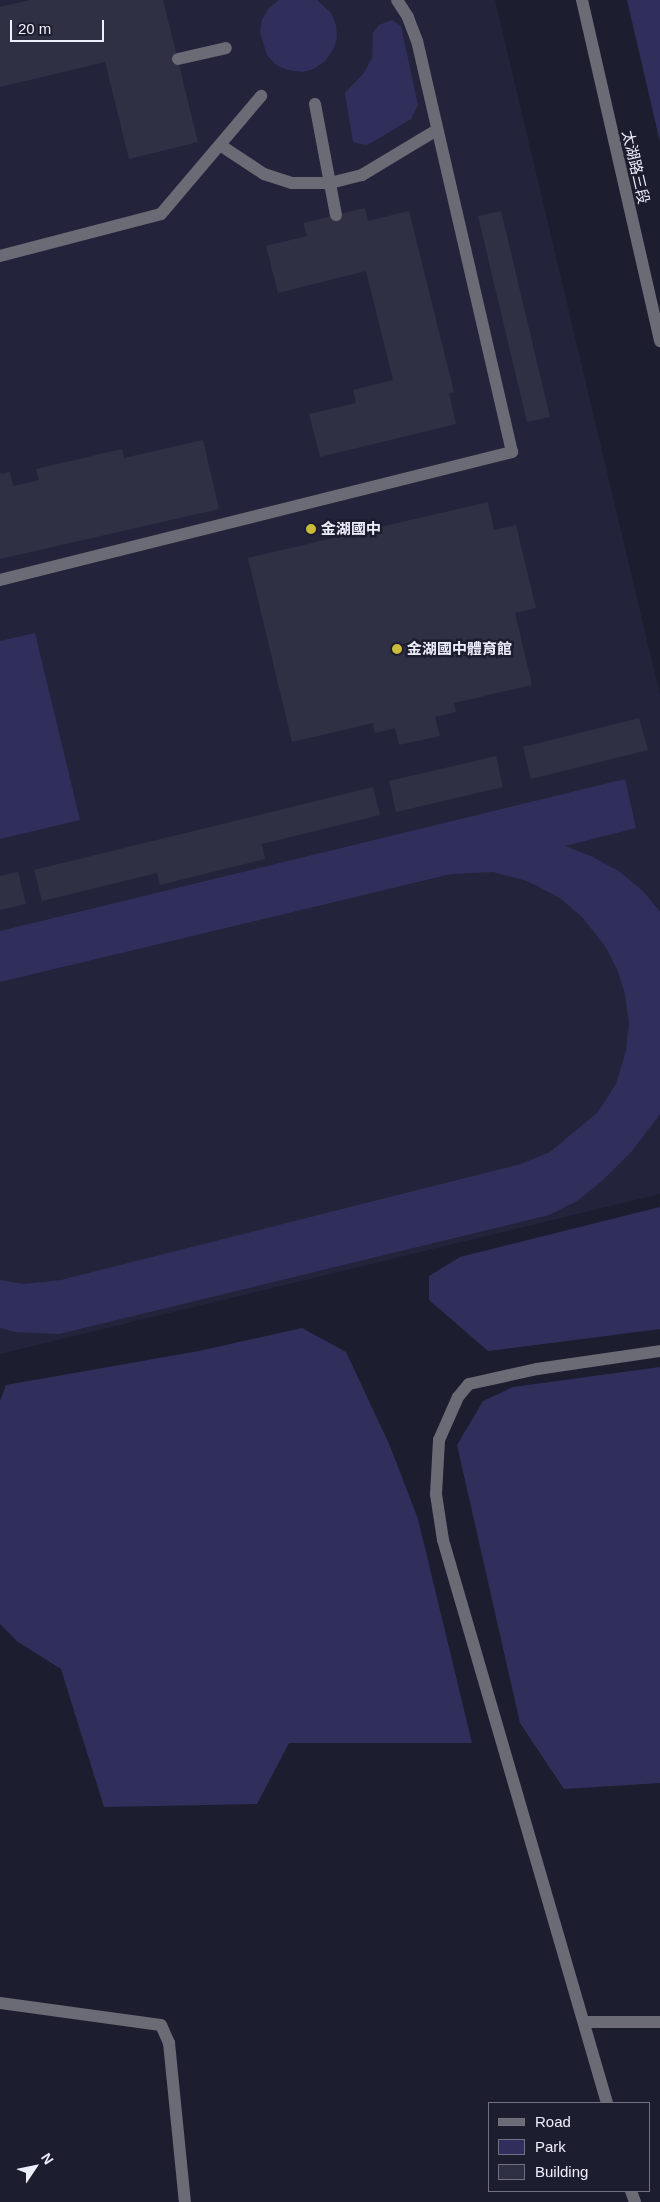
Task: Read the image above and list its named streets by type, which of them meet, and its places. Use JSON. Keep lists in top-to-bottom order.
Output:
{
  "streets": {
    "street": ["太湖路三段"]
  },
  "places": ["金湖國中", "金湖國中體育館"],
  "legend": ["Road", "Park", "Building"],
  "scale_bar": "20 m",
  "north": "top right"
}
